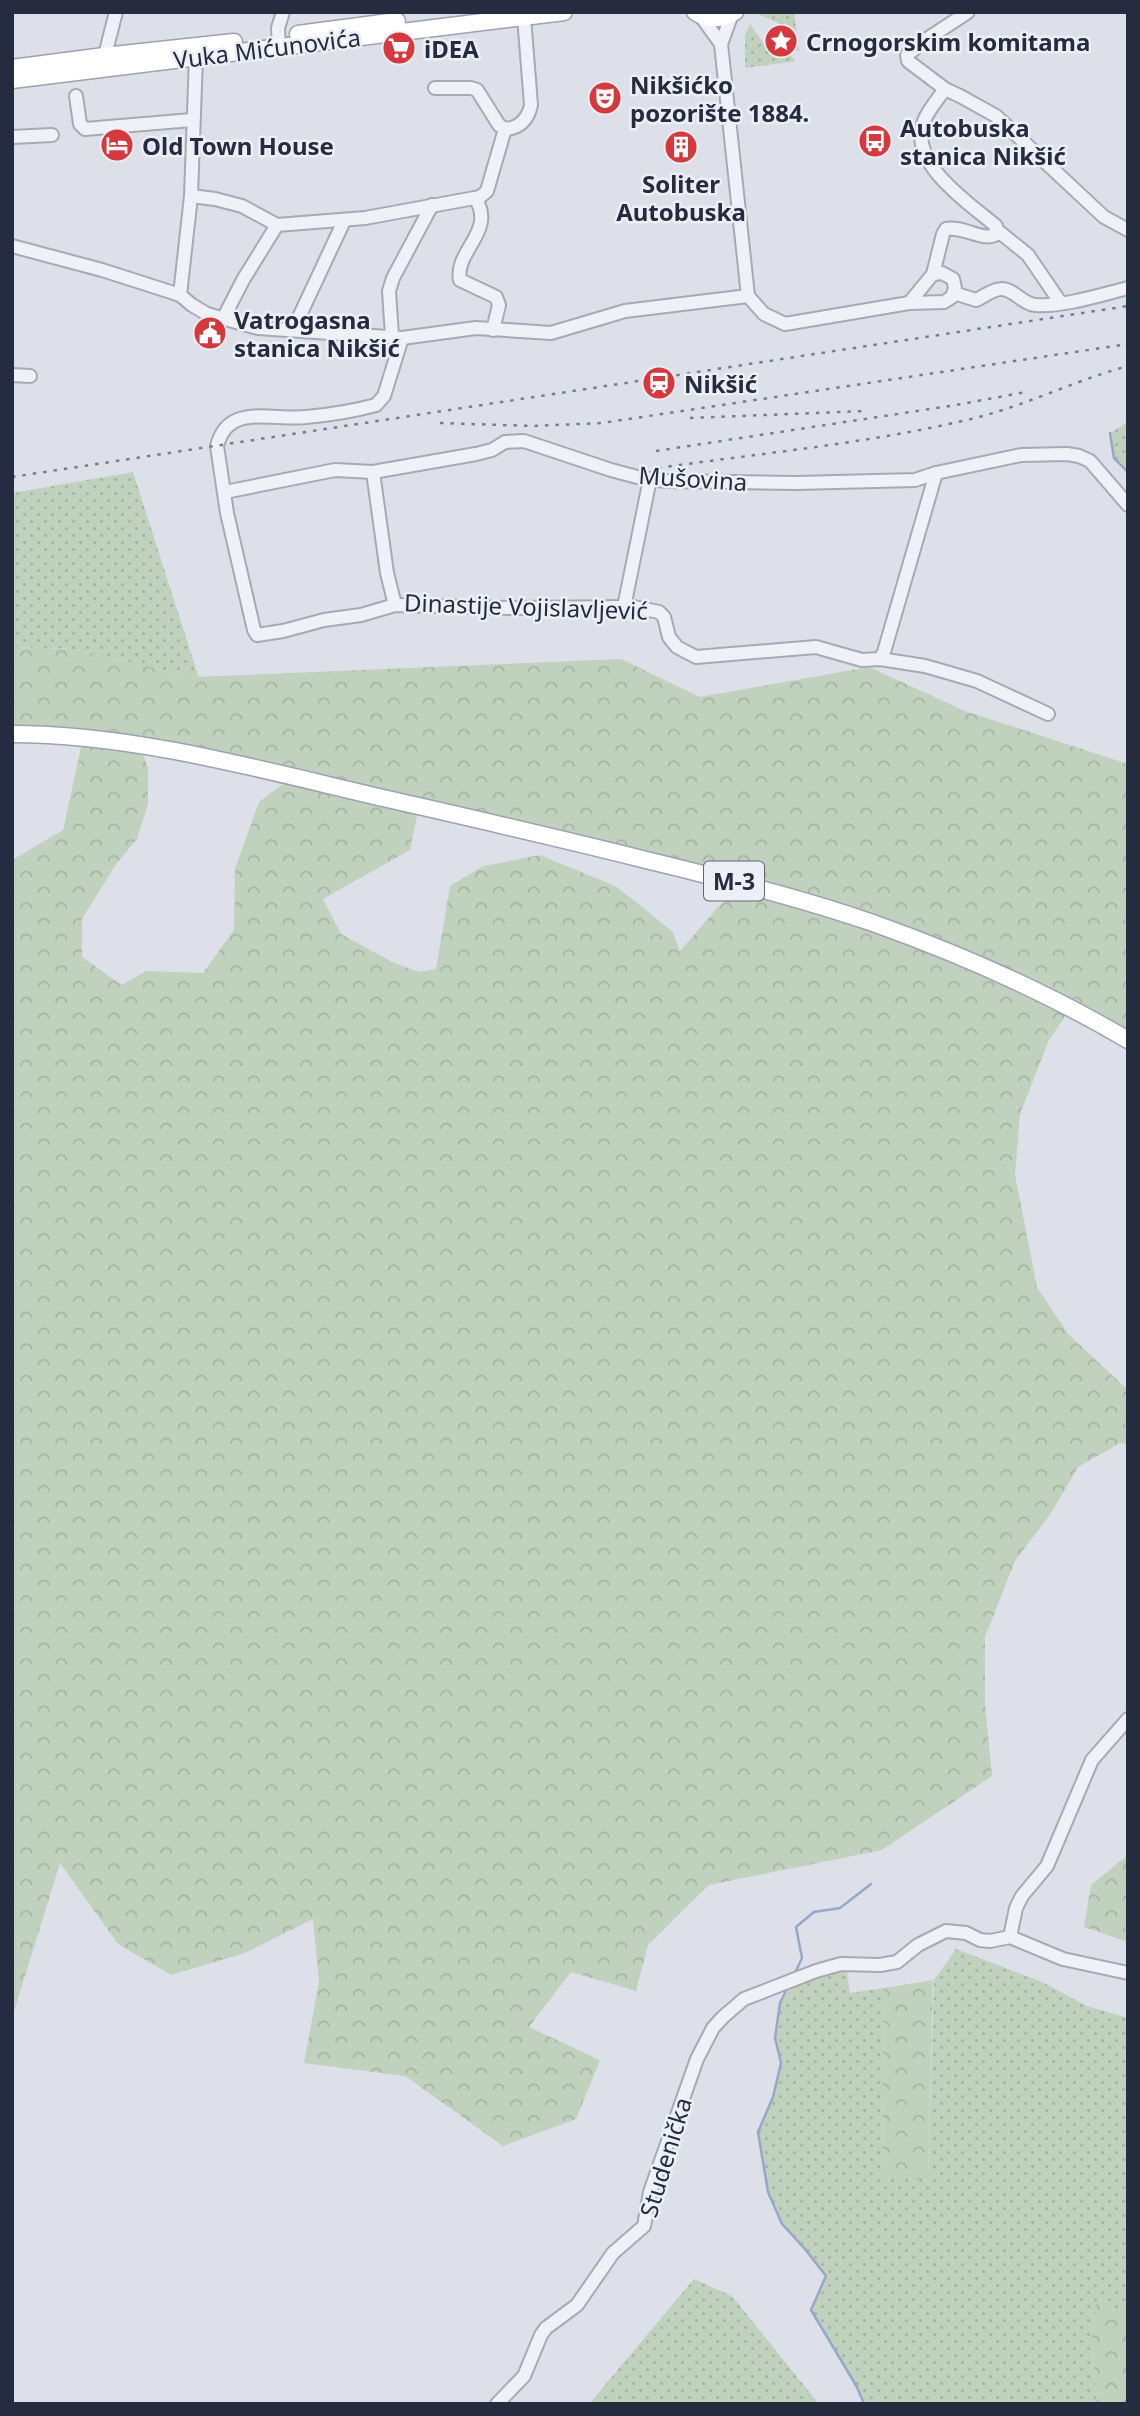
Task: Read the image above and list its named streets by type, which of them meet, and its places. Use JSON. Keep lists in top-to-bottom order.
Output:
{
  "streets": {
    "main road": ["Vuka Mićunovića", "M-3"],
    "street": ["Mušovina", "Dinastije Vojislavljević", "Studenička"]
  },
  "crossings": [
    ["Mušovina", "Dinastije Vojislavljević"]
  ],
  "places": {
    "place": ["Crnogorskim komitama"],
    "supermarket": ["iDEA"],
    "theatre": ["Nikšićko pozorište 1884."],
    "bus stop": ["Autobuska stanica Nikšić"],
    "hotel": ["Old Town House"],
    "building": ["Soliter Autobuska"],
    "public building": ["Vatrogasna stanica Nikšić"],
    "station": ["Nikšić"]
  }
}
